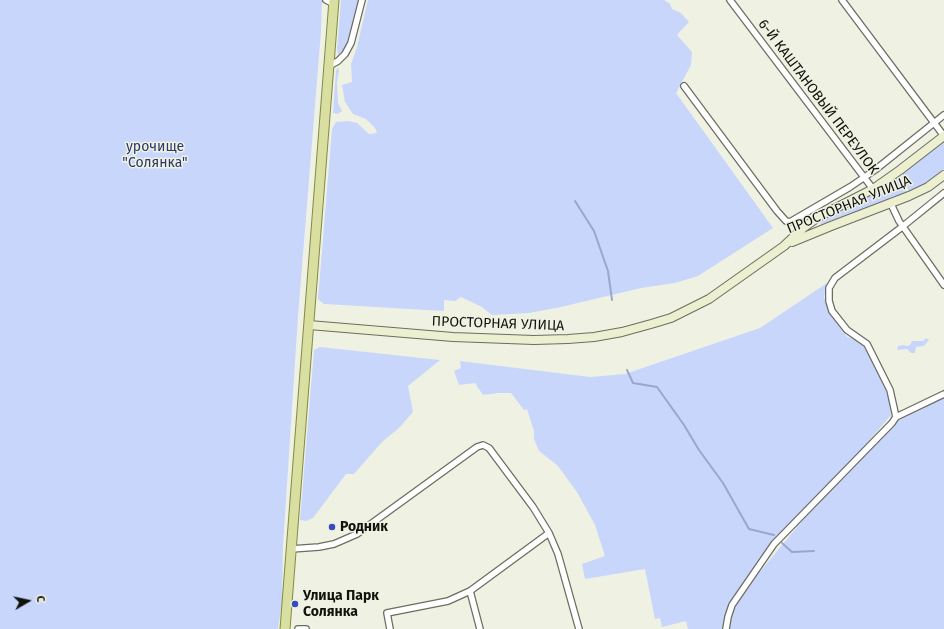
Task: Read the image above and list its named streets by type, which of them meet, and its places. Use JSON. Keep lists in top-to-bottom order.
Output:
{
  "streets": {
    "main road": ["ПРОСТОРНАЯ УЛИЦА"],
    "street": ["6-Й КАШТАНОВЫЙ ПЕРЕУЛОК"]
  },
  "crossings": [
    ["6-Й КАШТАНОВЫЙ ПЕРЕУЛОК", "ПРОСТОРНАЯ УЛИЦА"]
  ],
  "parks": ["урочище \"Солянка\""],
  "places": ["Родник", "Улица Парк Солянка"],
  "north": "right"
}
